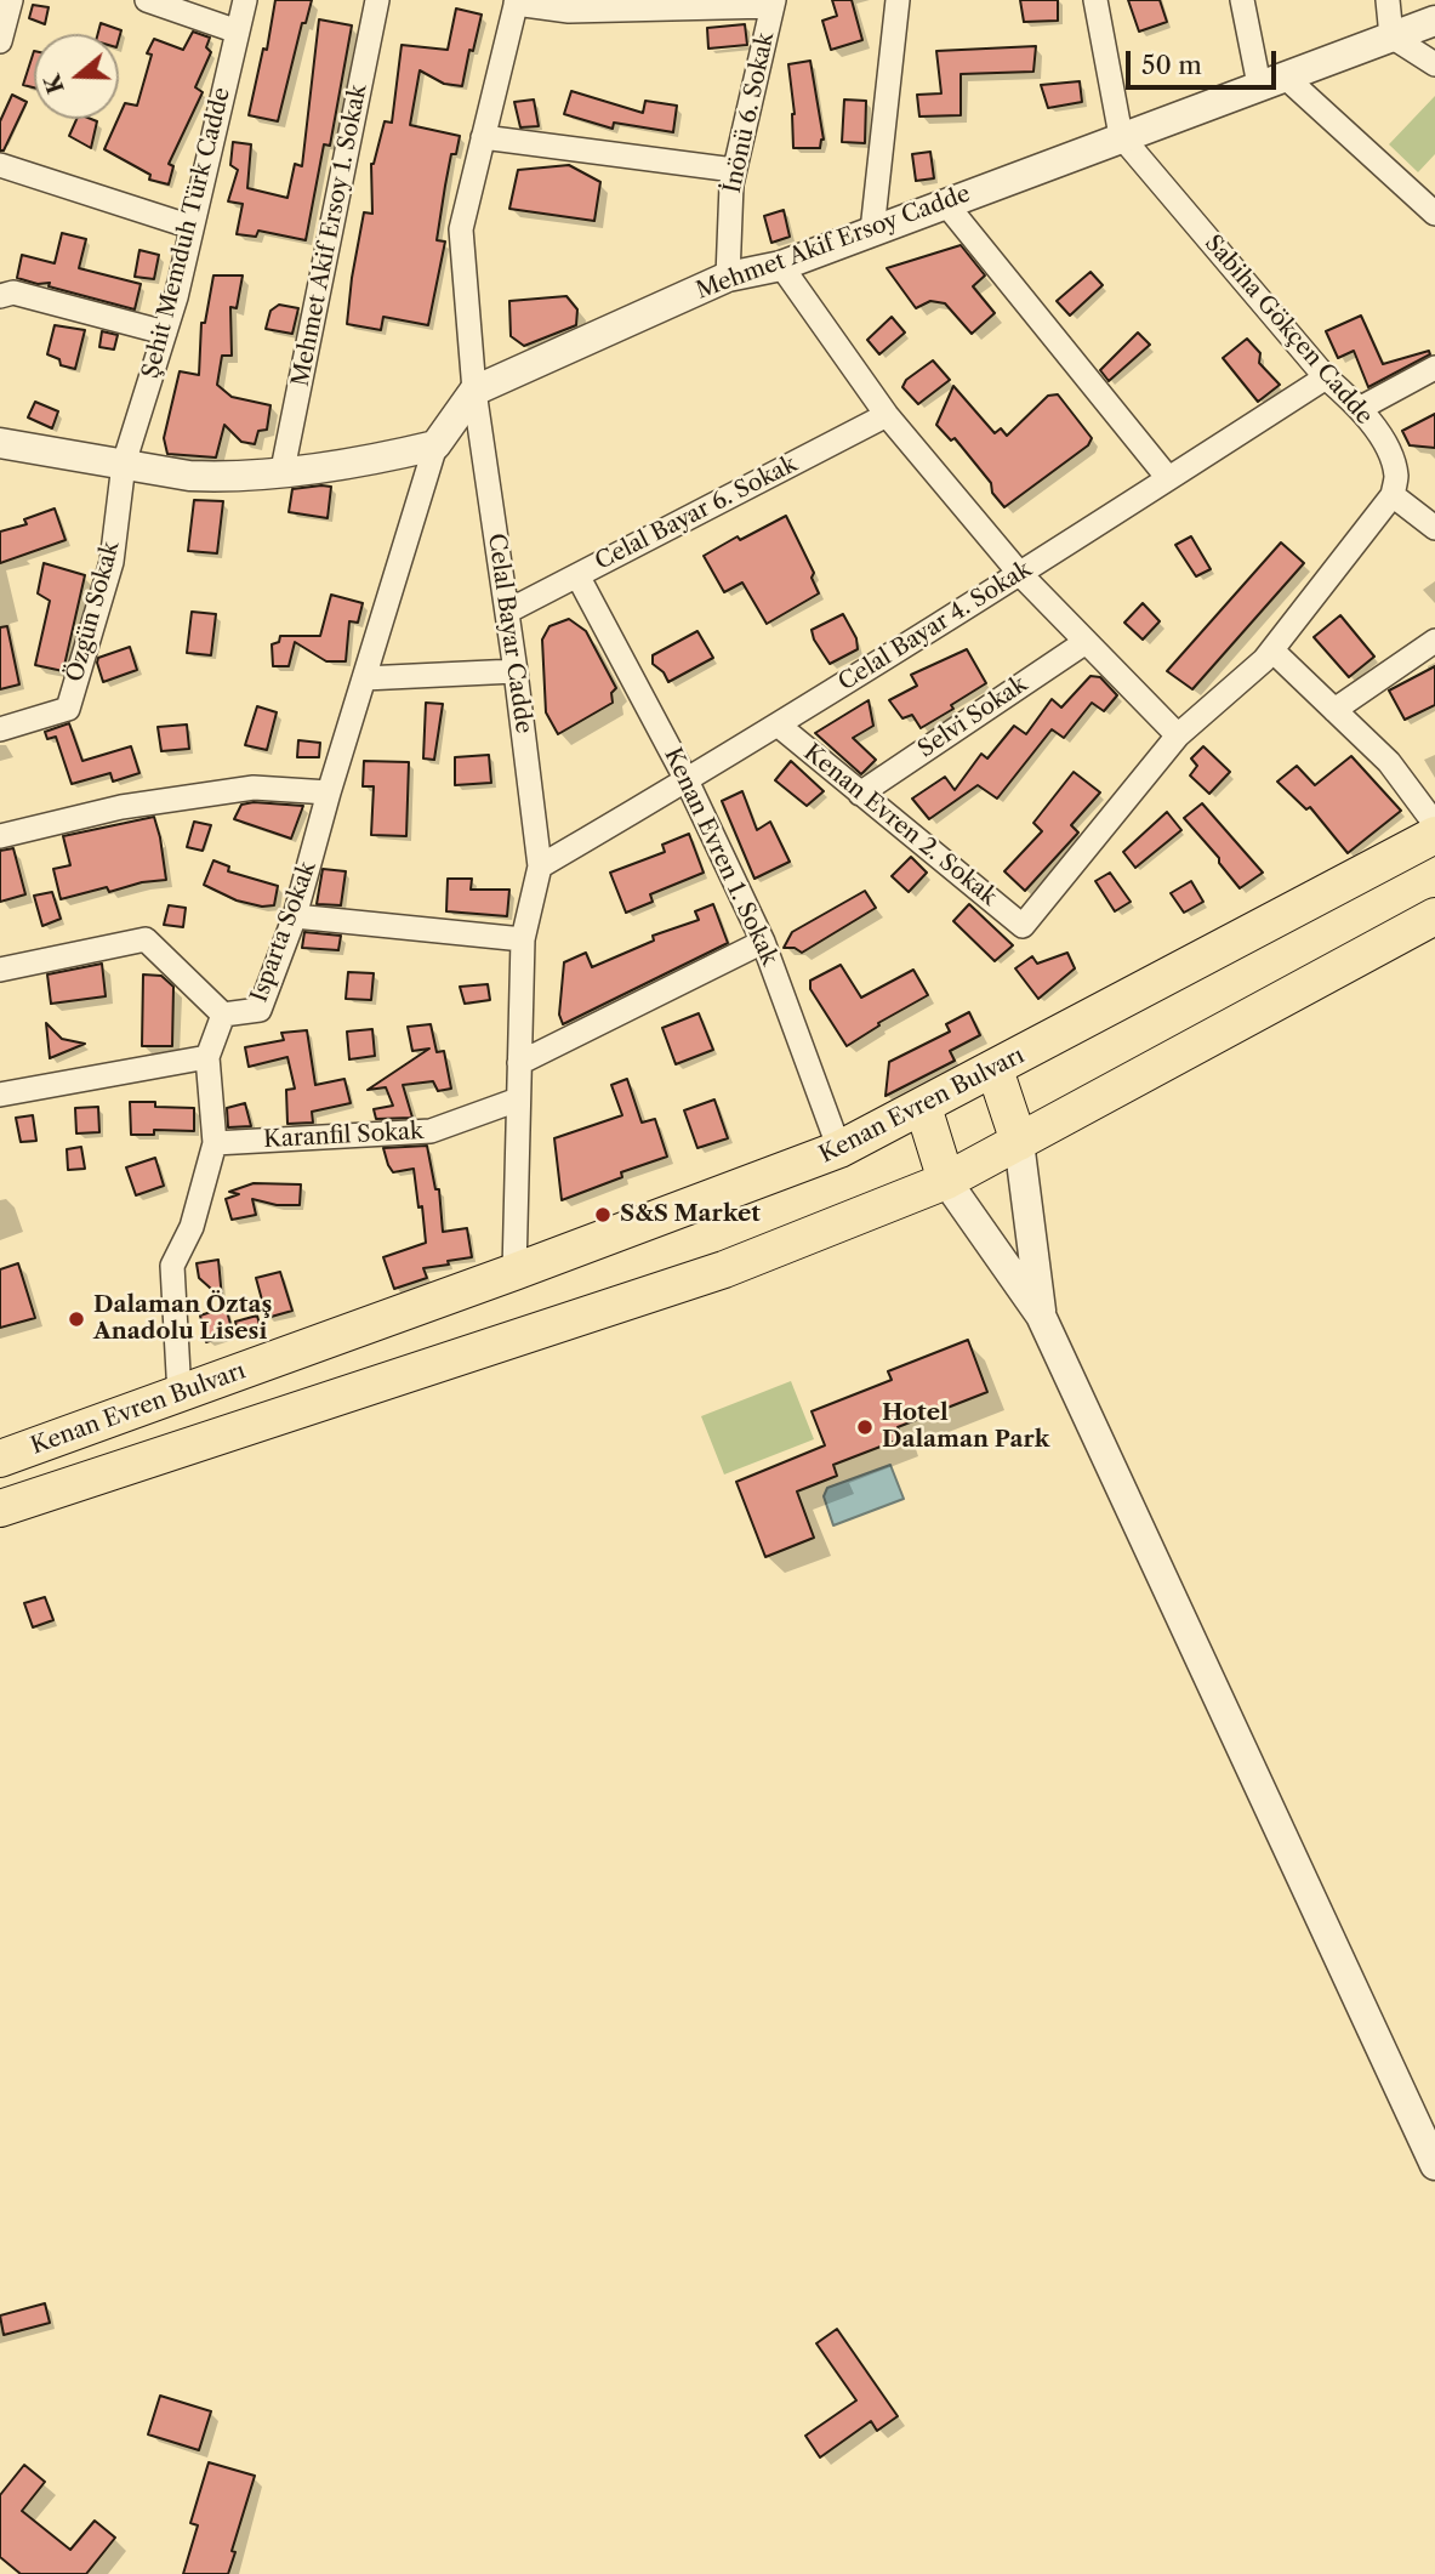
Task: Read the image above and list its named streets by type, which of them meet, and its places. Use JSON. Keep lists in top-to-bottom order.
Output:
{
  "streets": {
    "main road": ["Kenan Evren Bulvarı"],
    "street": [
      "İnönü 6. Sokak",
      "Şehit Memduh Türk Cadde",
      "Mehmet Akif Ersoy 1. Sokak",
      "Mehmet Akif Ersoy Cadde",
      "Sabiha Gökçen Cadde",
      "Celal Bayar 6. Sokak",
      "Özgün Sokak",
      "Celal Bayar 4. Sokak",
      "Celal Bayar Cadde",
      "Selvi Sokak",
      "Kenan Evren 2. Sokak",
      "Kenan Evren 1. Sokak",
      "Isparta Sokak",
      "Karanfil Sokak"
    ]
  },
  "crossings": [
    ["İnönü 6. Sokak", "Mehmet Akif Ersoy Cadde"],
    ["Şehit Memduh Türk Cadde", "Özgün Sokak"],
    ["Mehmet Akif Ersoy Cadde", "Sabiha Gökçen Cadde"],
    ["Mehmet Akif Ersoy Cadde", "Celal Bayar Cadde"],
    ["Sabiha Gökçen Cadde", "Celal Bayar 4. Sokak"],
    ["Celal Bayar 6. Sokak", "Celal Bayar Cadde"],
    ["Celal Bayar 6. Sokak", "Kenan Evren 1. Sokak"],
    ["Celal Bayar 4. Sokak", "Celal Bayar Cadde"],
    ["Celal Bayar 4. Sokak", "Kenan Evren 2. Sokak"],
    ["Celal Bayar 4. Sokak", "Kenan Evren 1. Sokak"],
    ["Celal Bayar Cadde", "Kenan Evren Bulvarı"],
    ["Celal Bayar Cadde", "Karanfil Sokak"],
    ["Selvi Sokak", "Kenan Evren 2. Sokak"],
    ["Kenan Evren 1. Sokak", "Kenan Evren Bulvarı"],
    ["Isparta Sokak", "Kenan Evren Bulvarı"],
    ["Isparta Sokak", "Karanfil Sokak"]
  ],
  "places": ["S&S Market", "Dalaman Öztaş Anadolu Lisesi", "Hotel Dalaman Park"],
  "scale_bar": "50 m",
  "north": "left"
}
